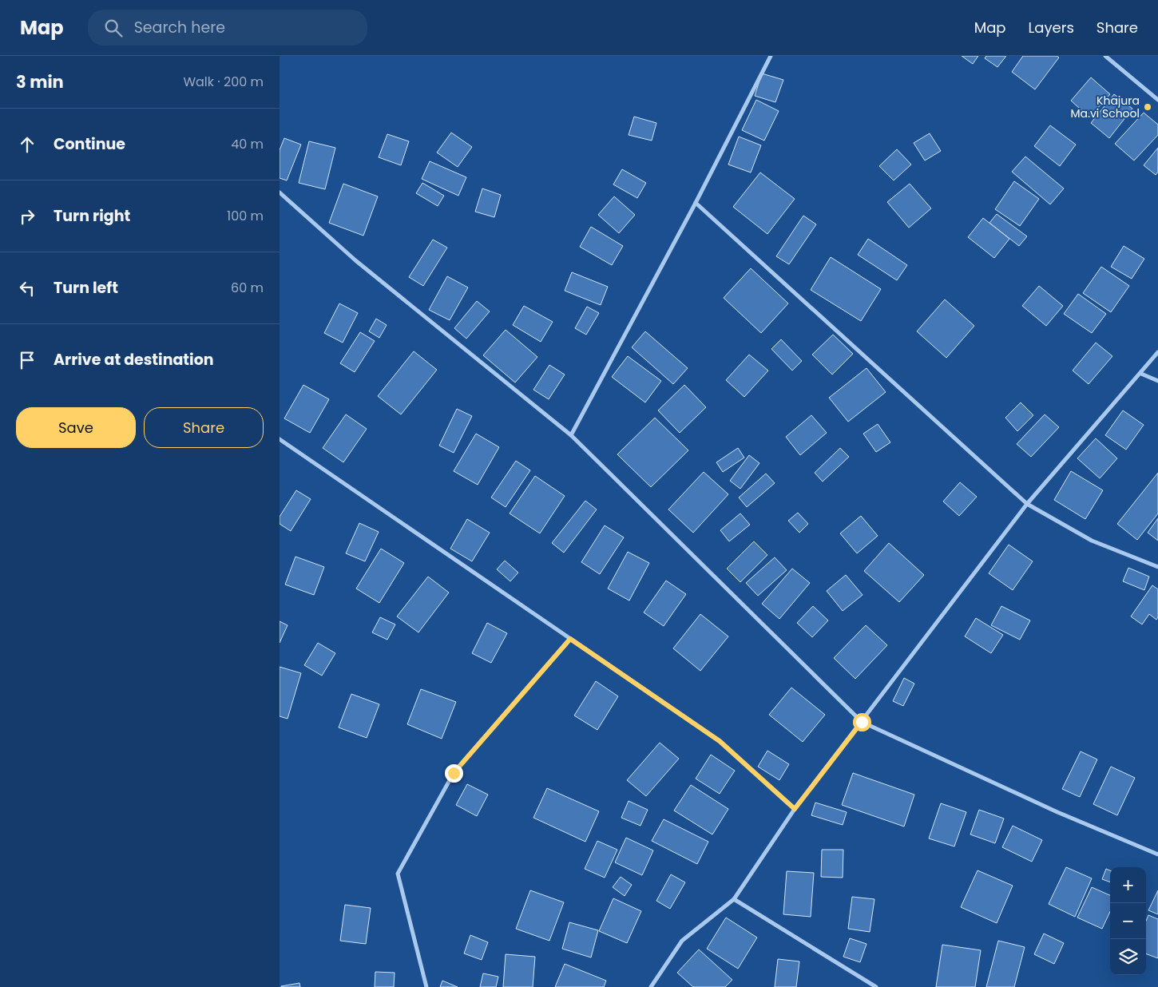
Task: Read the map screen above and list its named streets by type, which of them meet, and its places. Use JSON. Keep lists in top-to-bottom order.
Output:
{
  "places": ["Khajura Ma.vi School"],
  "page": {
    "header": "Map",
    "search": "Search here",
    "nav": ["Map", "Layers", "Share"],
    "heading": ["3 min", "Walk · 200 m"],
    "list": [
      ["Continue", "40 m"],
      ["Turn right", "100 m"],
      ["Turn left", "60 m"],
      "Arrive at destination"
    ],
    "buttons": ["Save", "Share"],
    "map_buttons": ["+", "−"]
  }
}
